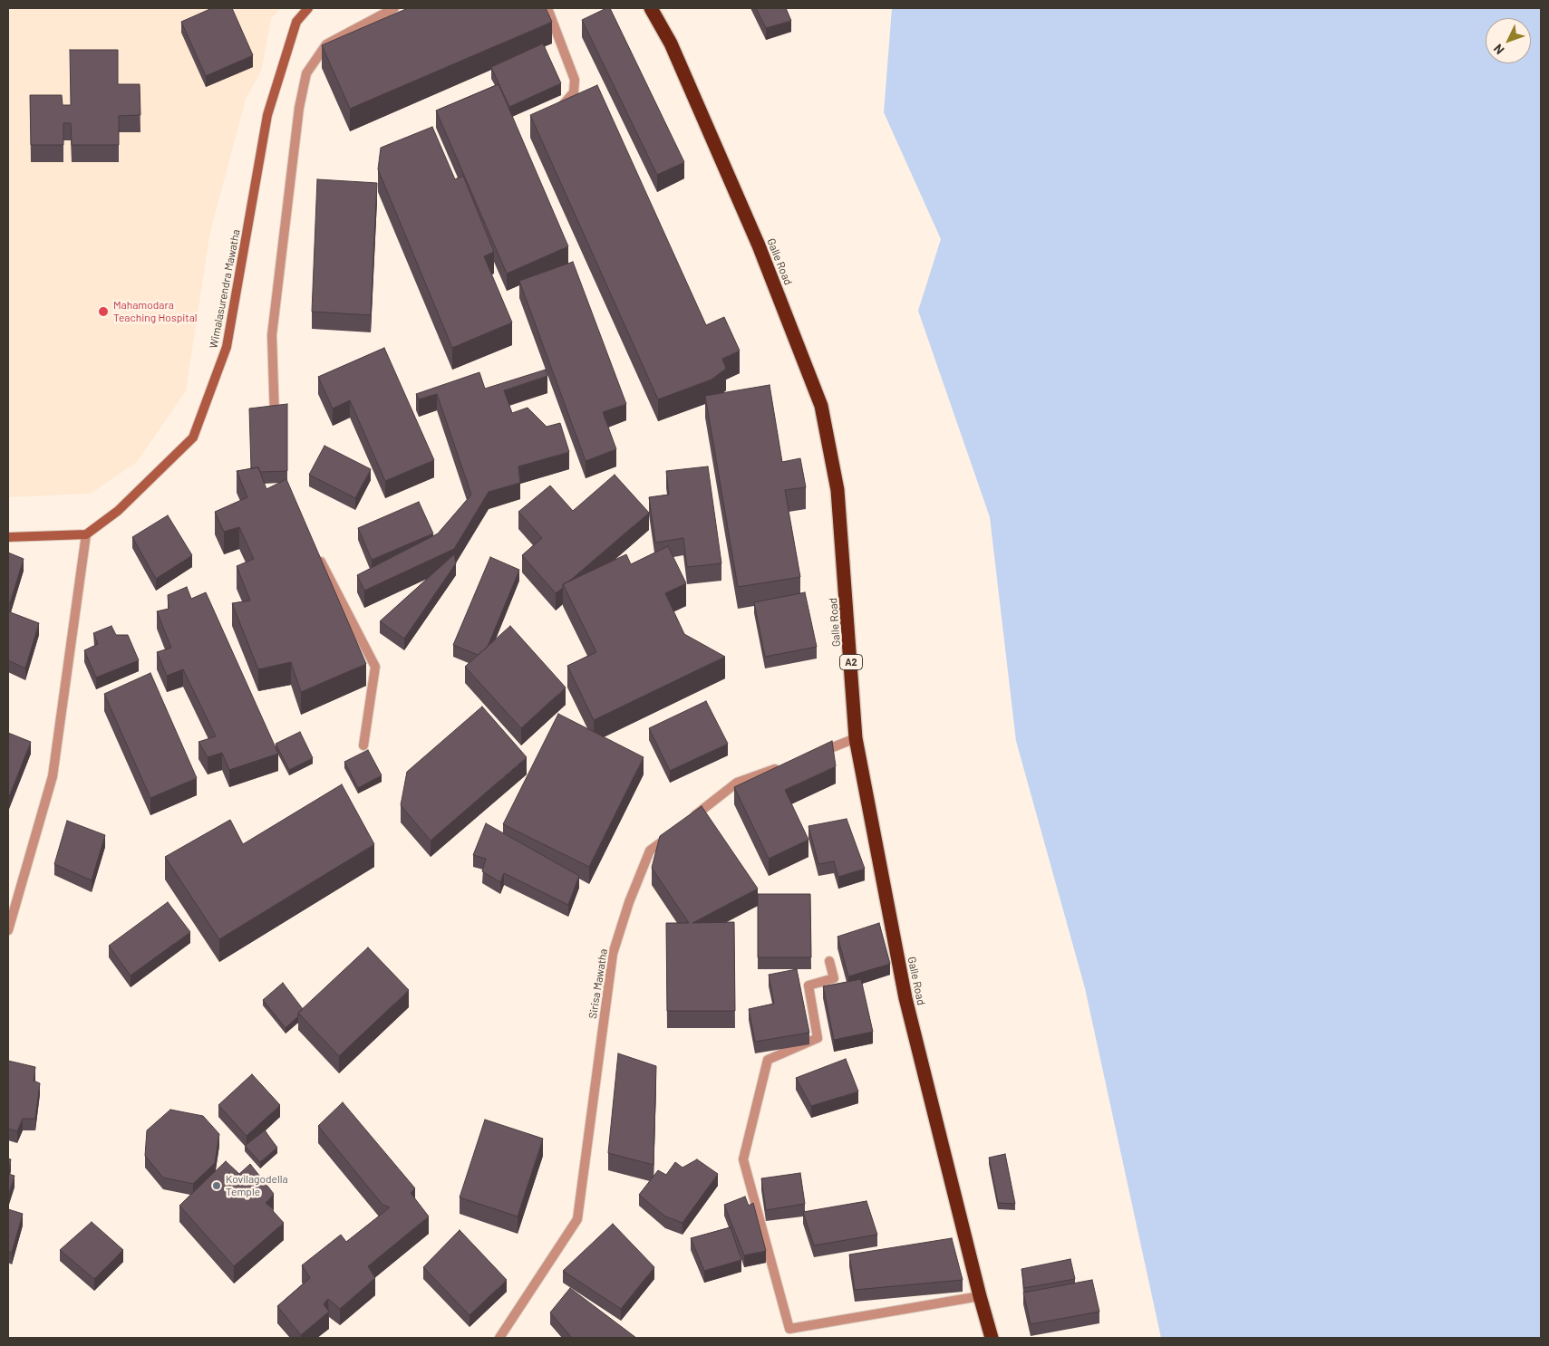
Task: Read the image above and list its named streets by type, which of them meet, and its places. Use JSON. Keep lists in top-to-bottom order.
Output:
{
  "streets": {
    "highway": ["Galle Road", "A2"],
    "street": ["Wimalasurendra Mawatha", "Sirisa Mawatha"]
  },
  "places": ["Mahamodara Teaching Hospital", "Kovilagodella Temple"],
  "north": "bottom left"
}
